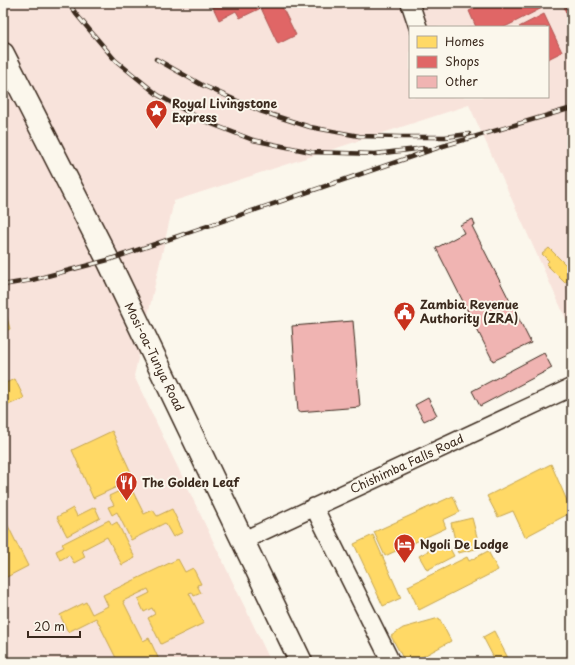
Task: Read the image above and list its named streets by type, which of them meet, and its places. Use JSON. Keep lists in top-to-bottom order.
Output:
{
  "streets": {
    "highway": ["Mosi-oa-Tunya Road"],
    "street": ["Chishimba Falls Road"]
  },
  "crossings": [
    ["Mosi-oa-Tunya Road", "Chishimba Falls Road"]
  ],
  "places": {
    "place": ["Royal Livingstone Express"],
    "public building": ["Zambia Revenue Authority (ZRA)"],
    "restaurant": ["The Golden Leaf"],
    "hotel": ["Ngoli De Lodge"]
  },
  "legend": ["Homes", "Shops", "Other"],
  "scale_bar": "20 m"
}
